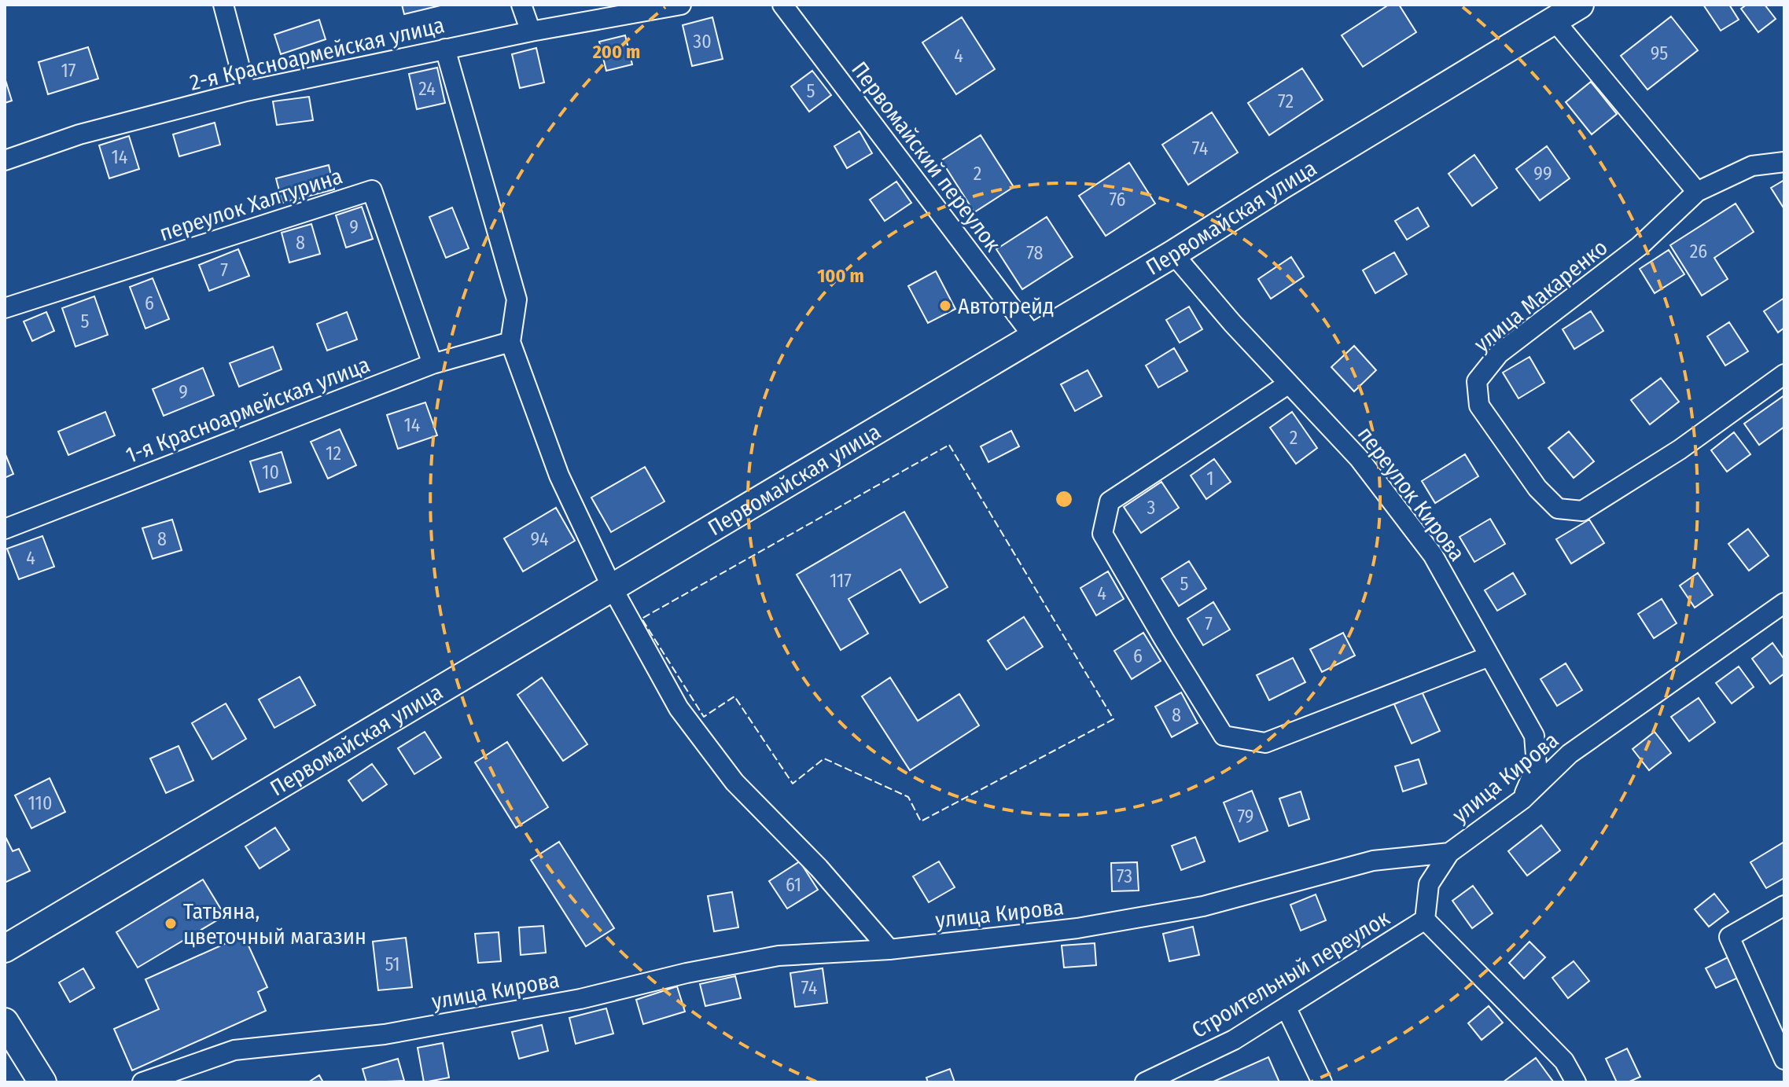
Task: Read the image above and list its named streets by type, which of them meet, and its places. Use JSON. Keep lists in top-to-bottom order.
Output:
{
  "streets": {
    "main road": ["Первомайская улица"],
    "street": [
      "2-я Красноармейская улица",
      "Первомайский переулок",
      "переулок Халтурина",
      "улица Макаренко",
      "1-я Красноармейская улица",
      "переулок Кирова",
      "улица Кирова",
      "Строительный переулок"
    ]
  },
  "crossings": [
    ["Первомайский переулок", "Первомайская улица"],
    ["переулок Халтурина", "1-я Красноармейская улица"],
    ["Первомайская улица", "переулок Кирова"],
    ["переулок Кирова", "улица Кирова"]
  ],
  "places": ["Автотрейд", "Татьяна, цветочный магазин"],
  "house_numbers": [
    "30",
    "95",
    "4",
    "17",
    "24",
    "5",
    "72",
    "74",
    "14",
    "2",
    "99",
    "76",
    "9",
    "8",
    "26",
    "78",
    "7",
    "6",
    "5",
    "9",
    "14",
    "2",
    "12",
    "10",
    "1",
    "3",
    "8",
    "94",
    "4",
    "117",
    "5",
    "4",
    "7",
    "6",
    "8",
    "110",
    "79",
    "73",
    "61",
    "51",
    "74"
  ],
  "rings": ["200 m", "100 m"]
}
